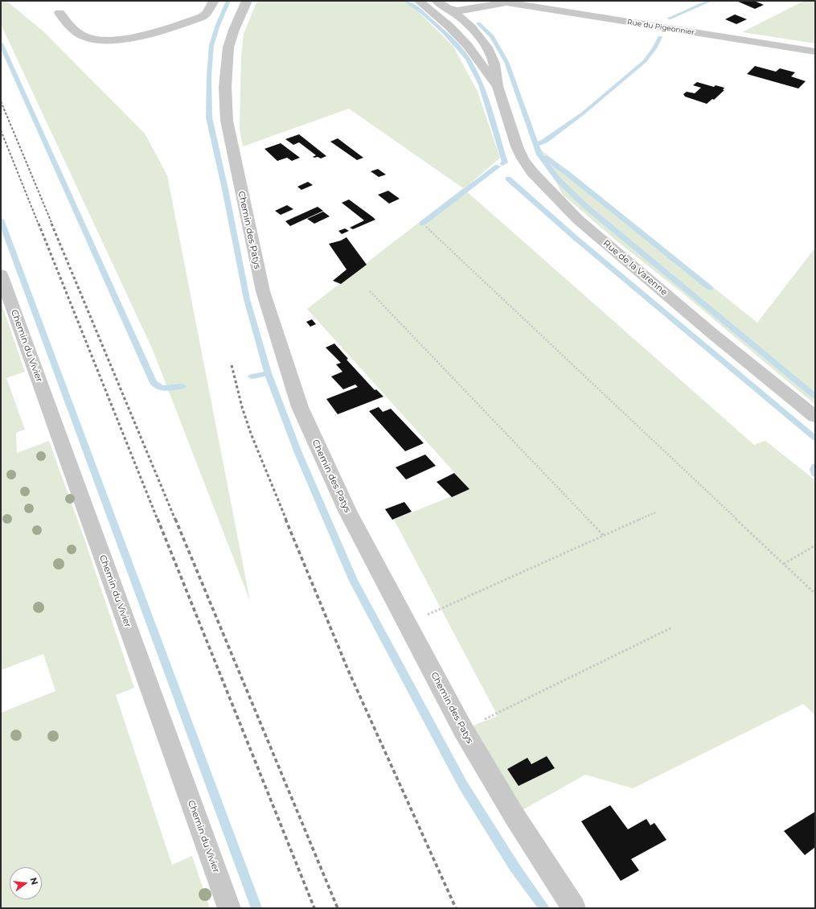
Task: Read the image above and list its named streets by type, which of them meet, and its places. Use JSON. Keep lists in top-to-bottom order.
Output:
{
  "streets": {
    "street": [
      "Rue du Pigeonnier",
      "Chemin des Patys",
      "Rue de la Varenne",
      "Chemin du Vivier"
    ]
  },
  "crossings": [
    ["Rue du Pigeonnier", "Rue de la Varenne"]
  ],
  "north": "right"
}
